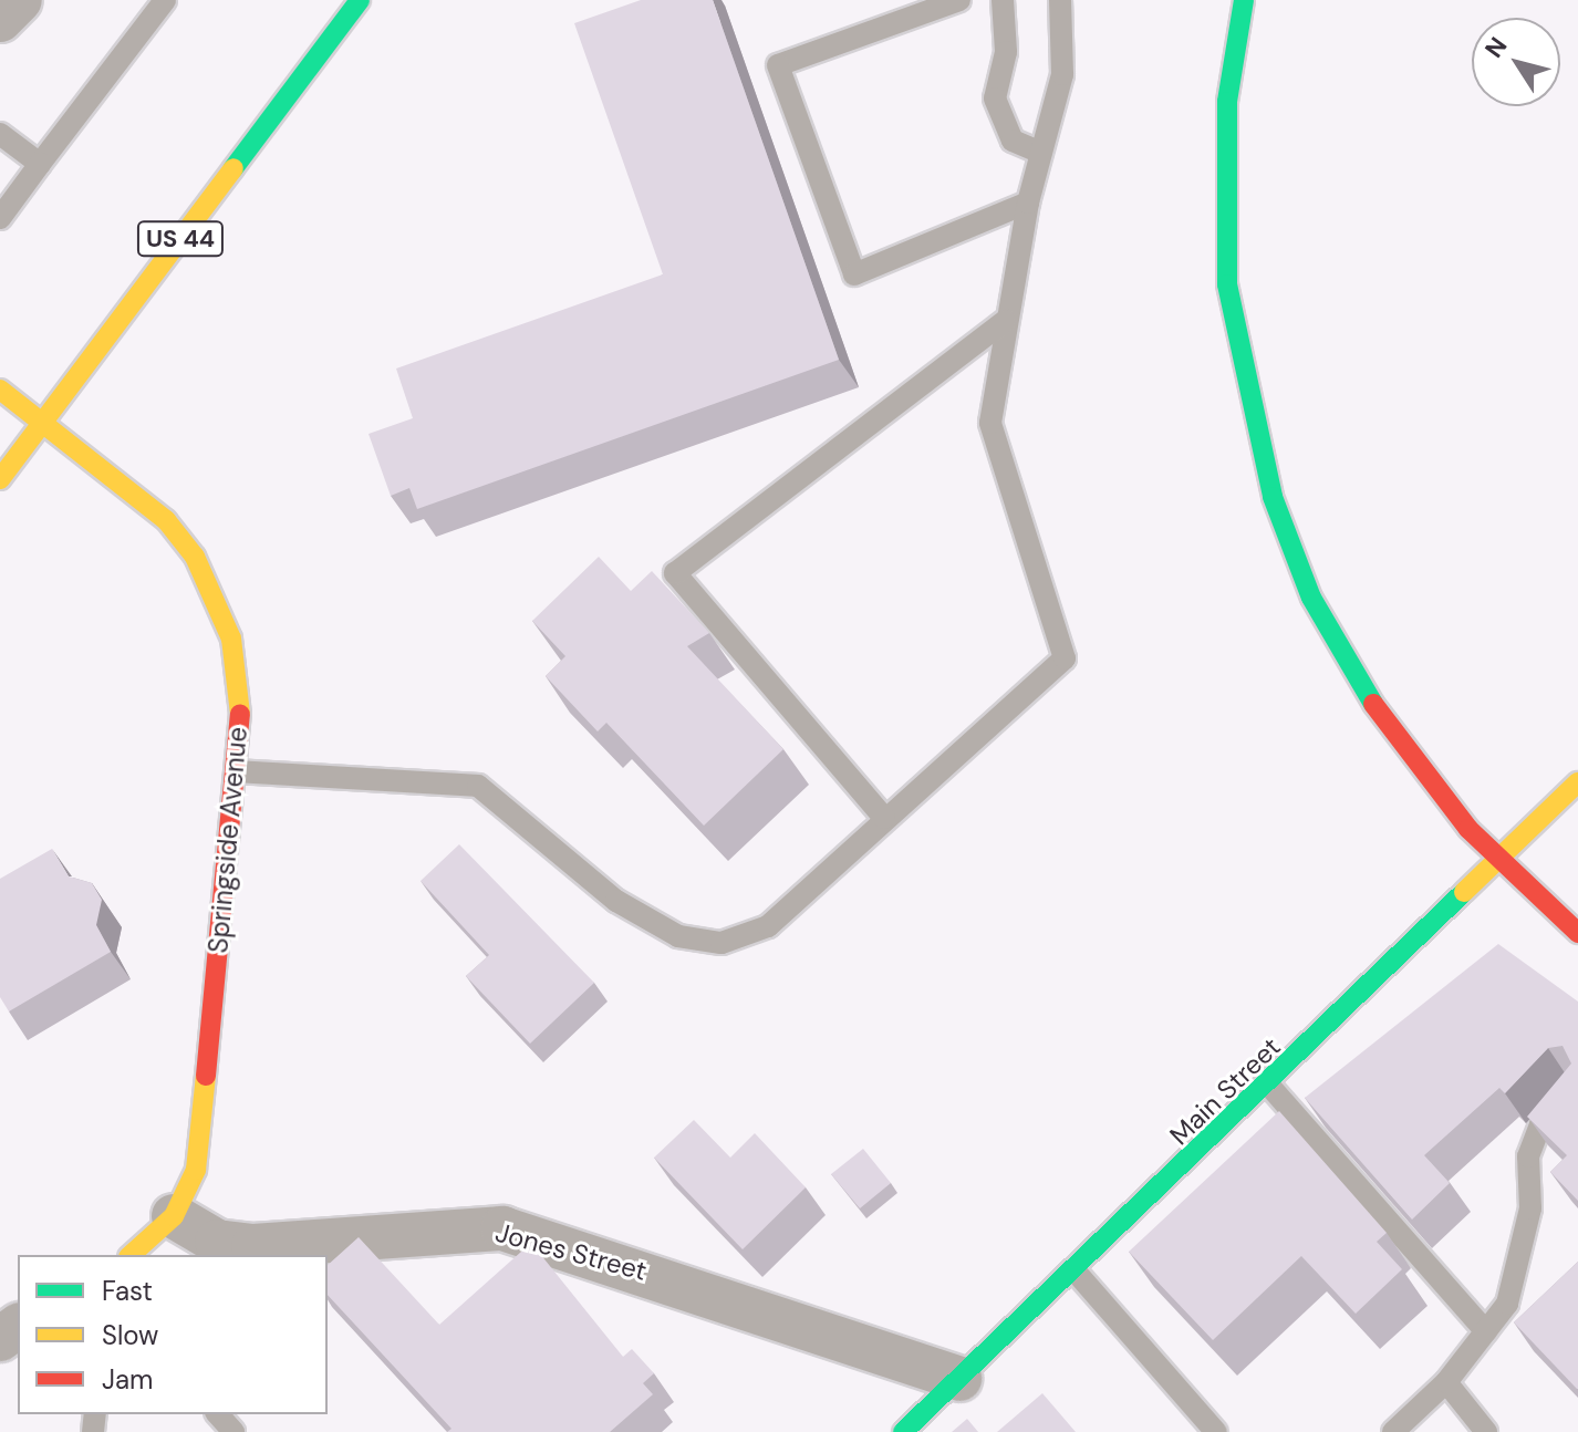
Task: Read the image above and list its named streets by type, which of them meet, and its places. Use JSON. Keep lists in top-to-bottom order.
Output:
{
  "streets": {
    "main road": ["US 44", "Springside Avenue", "Main Street"],
    "street": ["Jones Street"]
  },
  "crossings": [
    ["US 44", "Springside Avenue"],
    ["Springside Avenue", "Jones Street"],
    ["Main Street", "Jones Street"]
  ],
  "legend": ["Fast", "Slow", "Jam"],
  "north": "top left"
}
